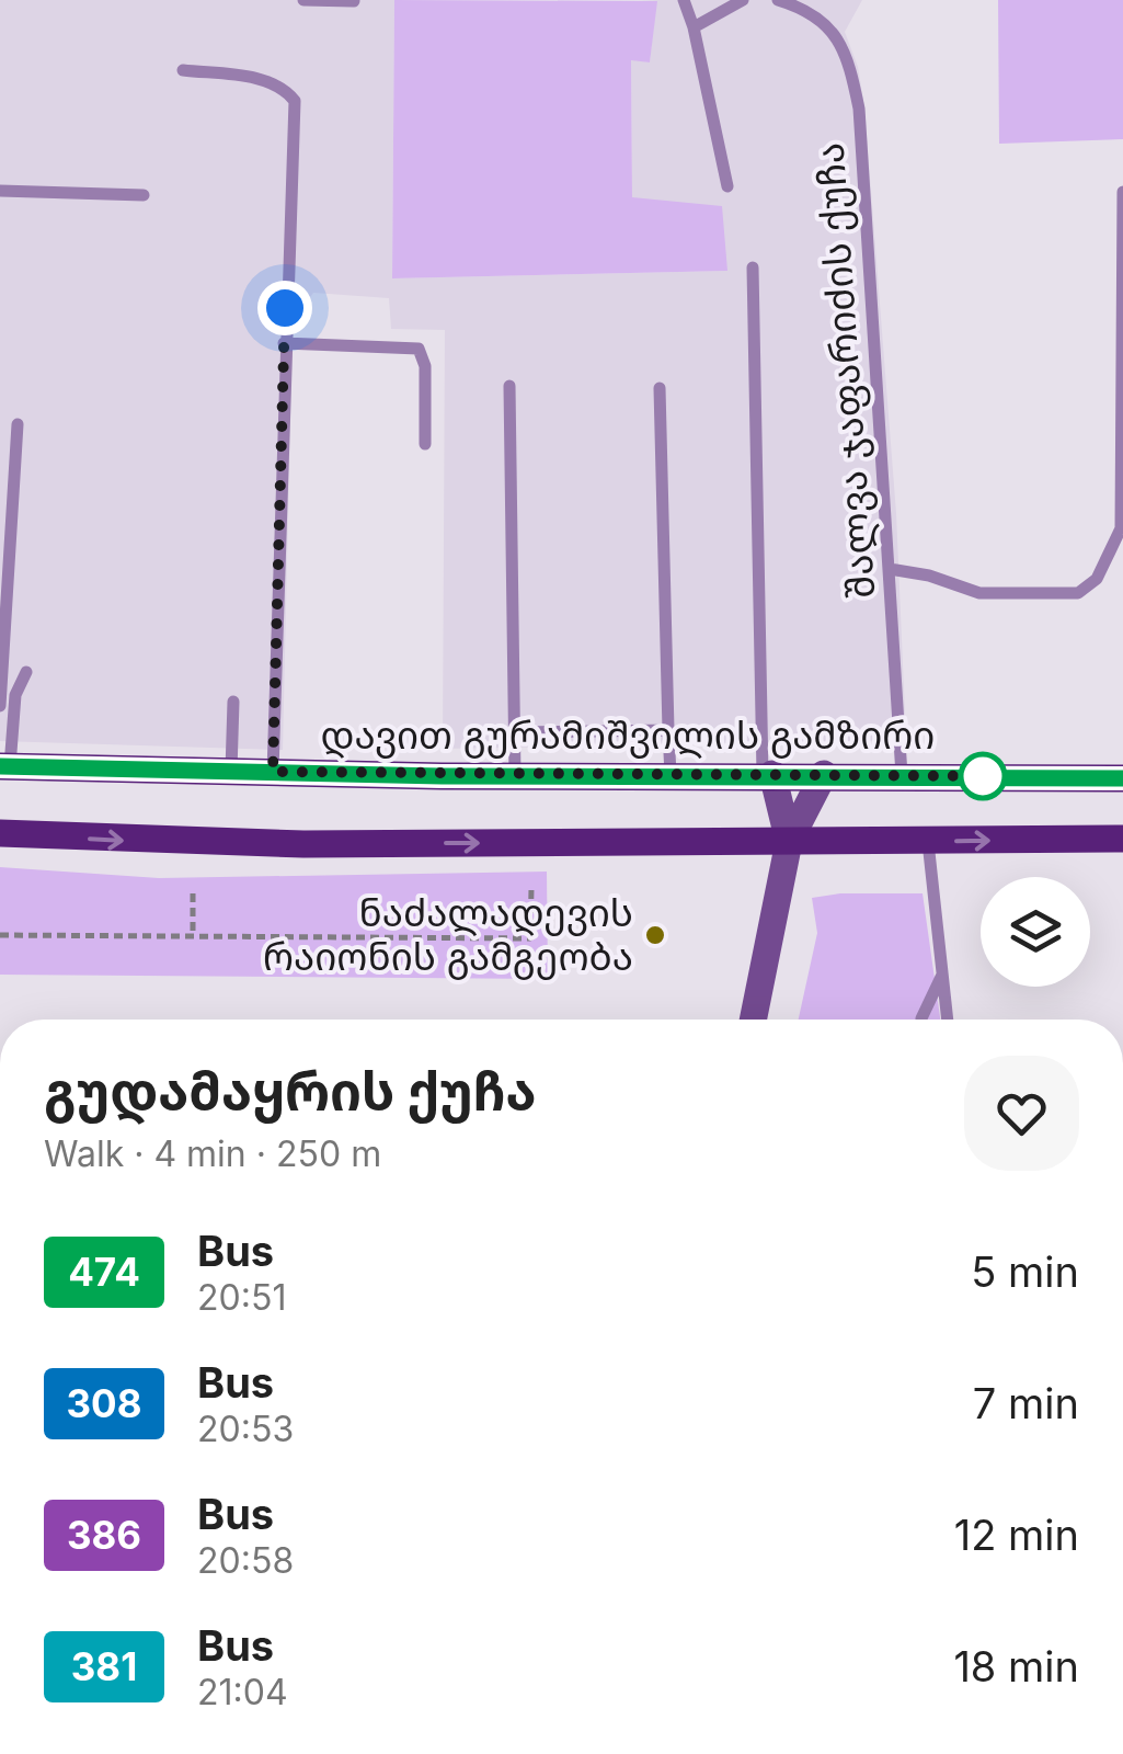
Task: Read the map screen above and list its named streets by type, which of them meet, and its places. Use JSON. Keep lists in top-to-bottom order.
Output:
{
  "streets": {
    "main road": ["დავით გურამიშვილის გამზირი"],
    "lane": ["შალვა ჯაფარიძის ქუჩა"]
  },
  "crossings": [
    ["შალვა ჯაფარიძის ქუჩა", "დავით გურამიშვილის გამზირი"]
  ],
  "places": ["ნაძალადევის რაიონის გამგეობა"],
  "lines": ["bus line 474"],
  "page": {
    "heading": ["გუდამაყრის ქუჩა", "Walk · 4 min · 250 m"],
    "list": [
      {
        "mark": "474",
        "name": "Bus",
        "note": "20:51",
        "value": "5 min"
      },
      {
        "mark": "308",
        "name": "Bus",
        "note": "20:53",
        "value": "7 min"
      },
      {
        "mark": "386",
        "name": "Bus",
        "note": "20:58",
        "value": "12 min"
      },
      {
        "mark": "381",
        "name": "Bus",
        "note": "21:04",
        "value": "18 min"
      }
    ]
  }
}
